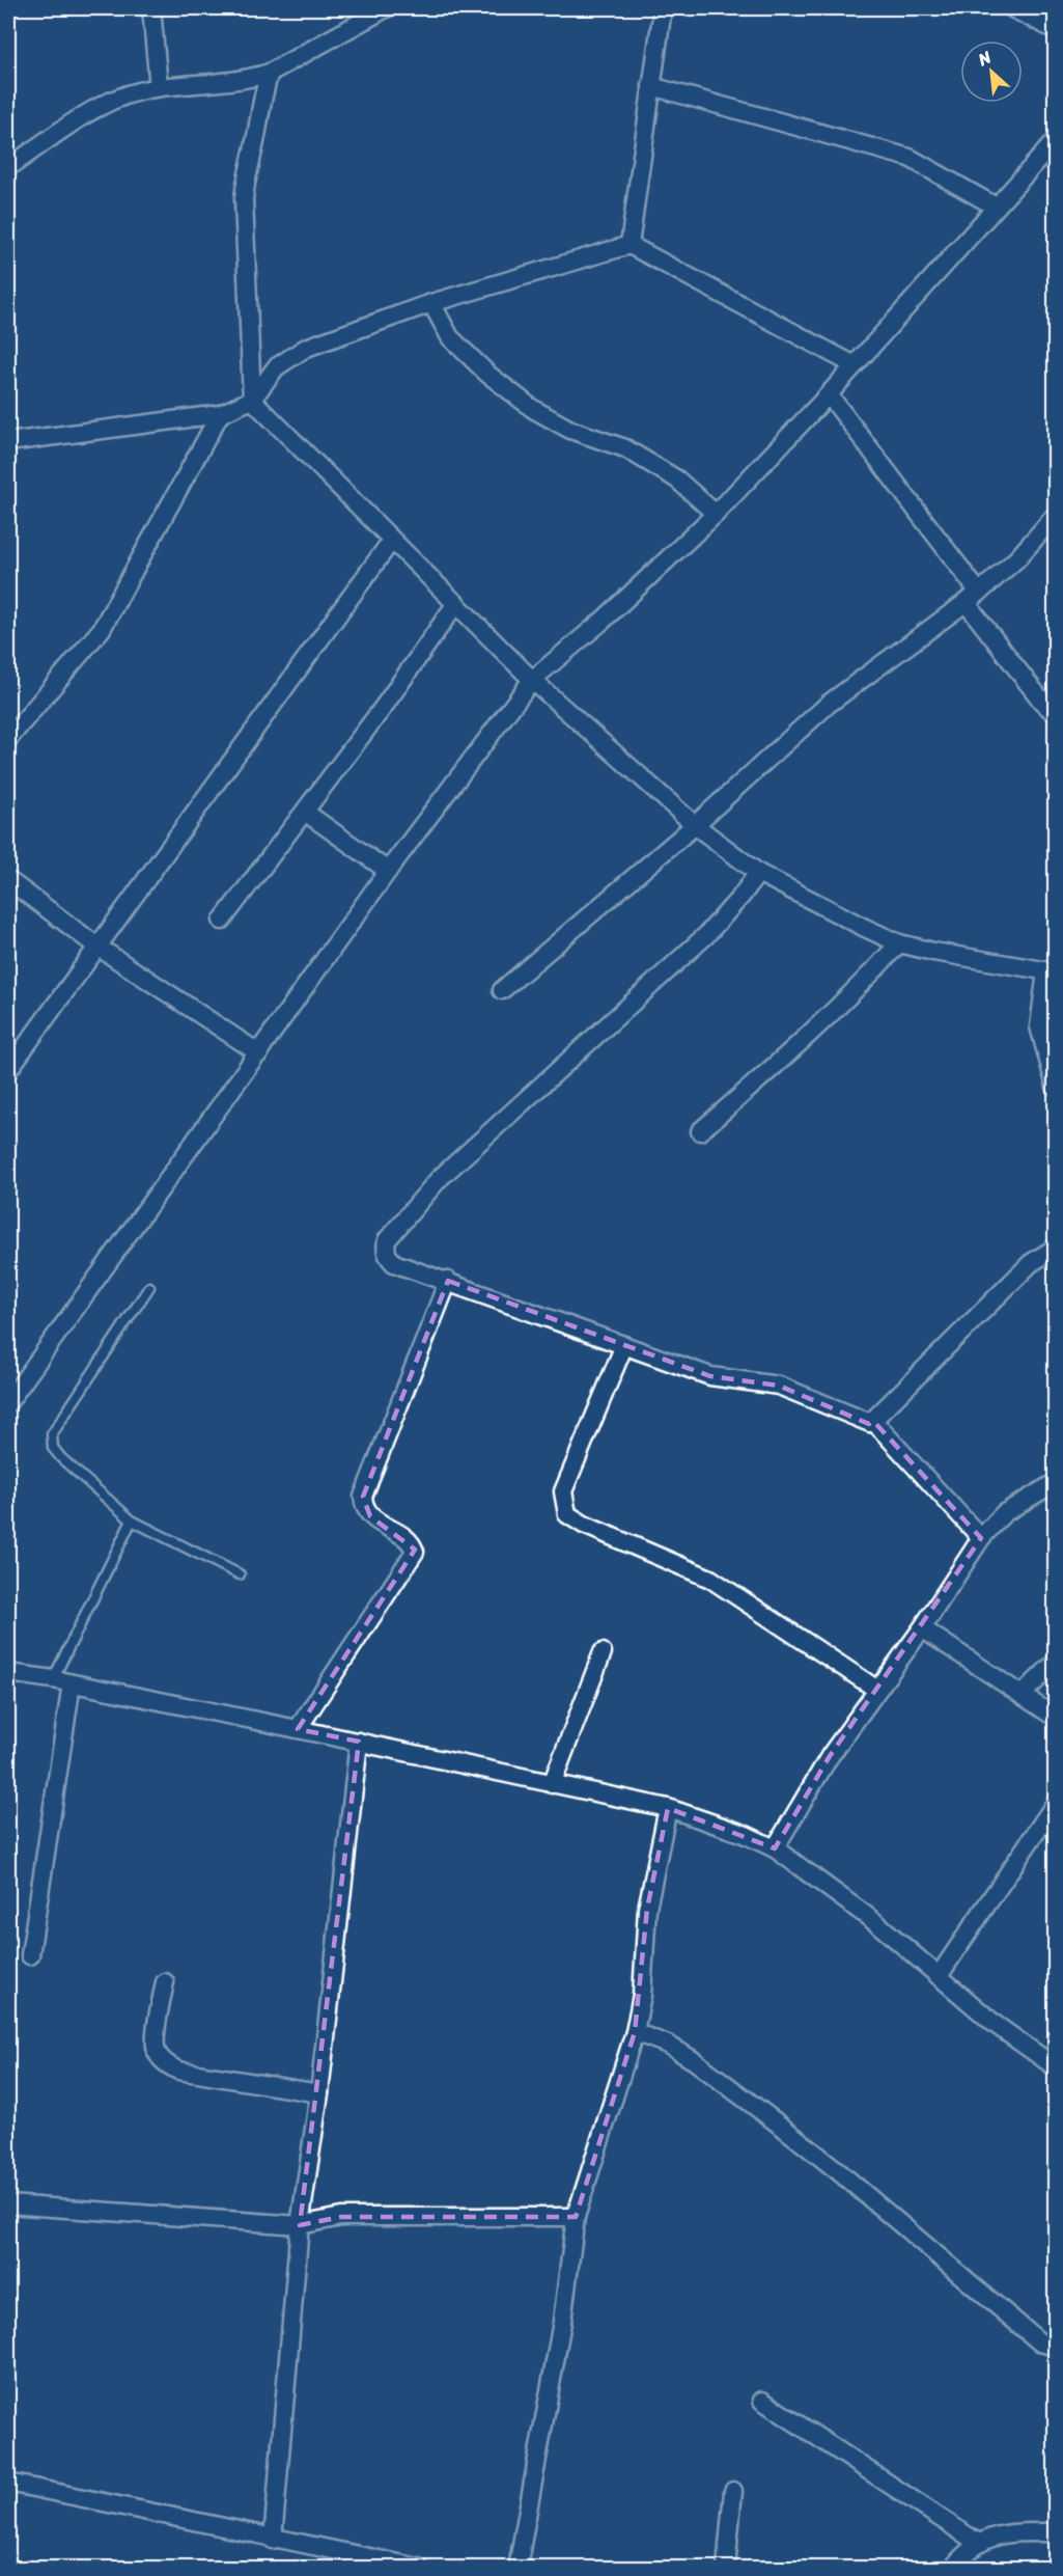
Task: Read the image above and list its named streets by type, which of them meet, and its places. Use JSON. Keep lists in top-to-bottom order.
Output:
{
  "north": "top left"
}
